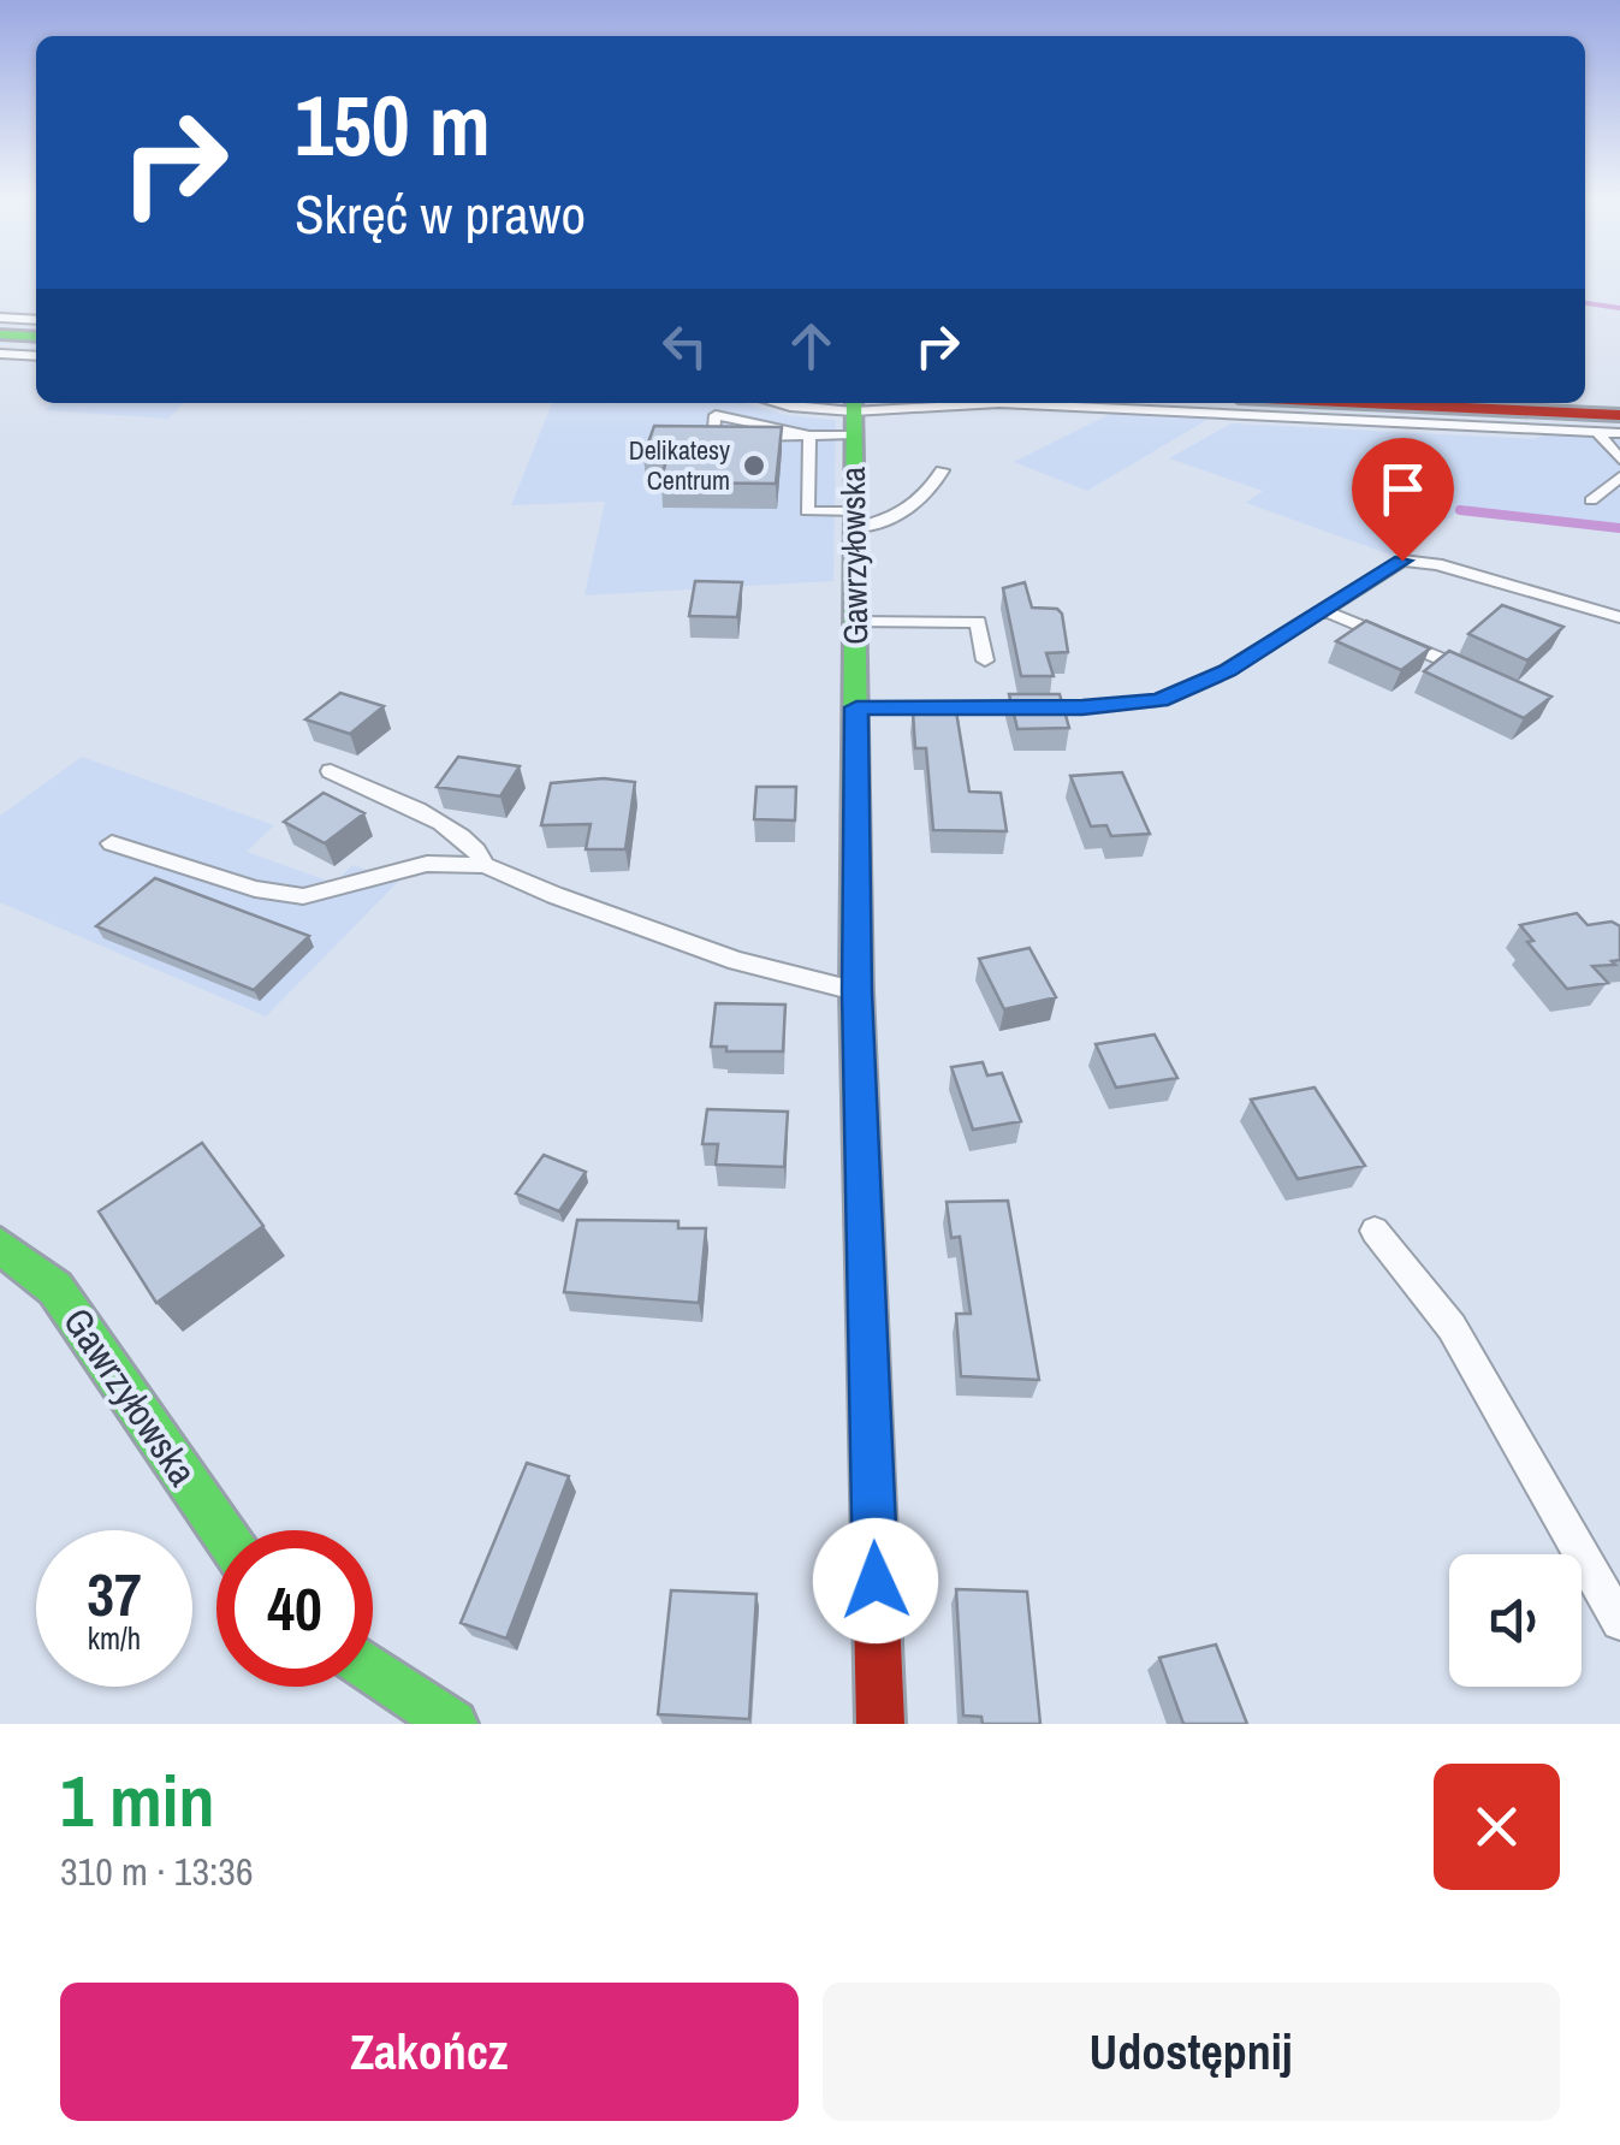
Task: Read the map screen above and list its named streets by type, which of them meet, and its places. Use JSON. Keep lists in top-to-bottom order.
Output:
{
  "streets": {
    "street": ["Gawrzyłowska"]
  },
  "places": ["Delikatesy Centrum"],
  "page": {
    "turn": ["150 m", "Skręć w prawo"],
    "speed": "37 km/h",
    "limit": "40",
    "heading": ["1 min", "310 m · 13:36"],
    "buttons": ["Zakończ", "Udostępnij"]
  }
}
